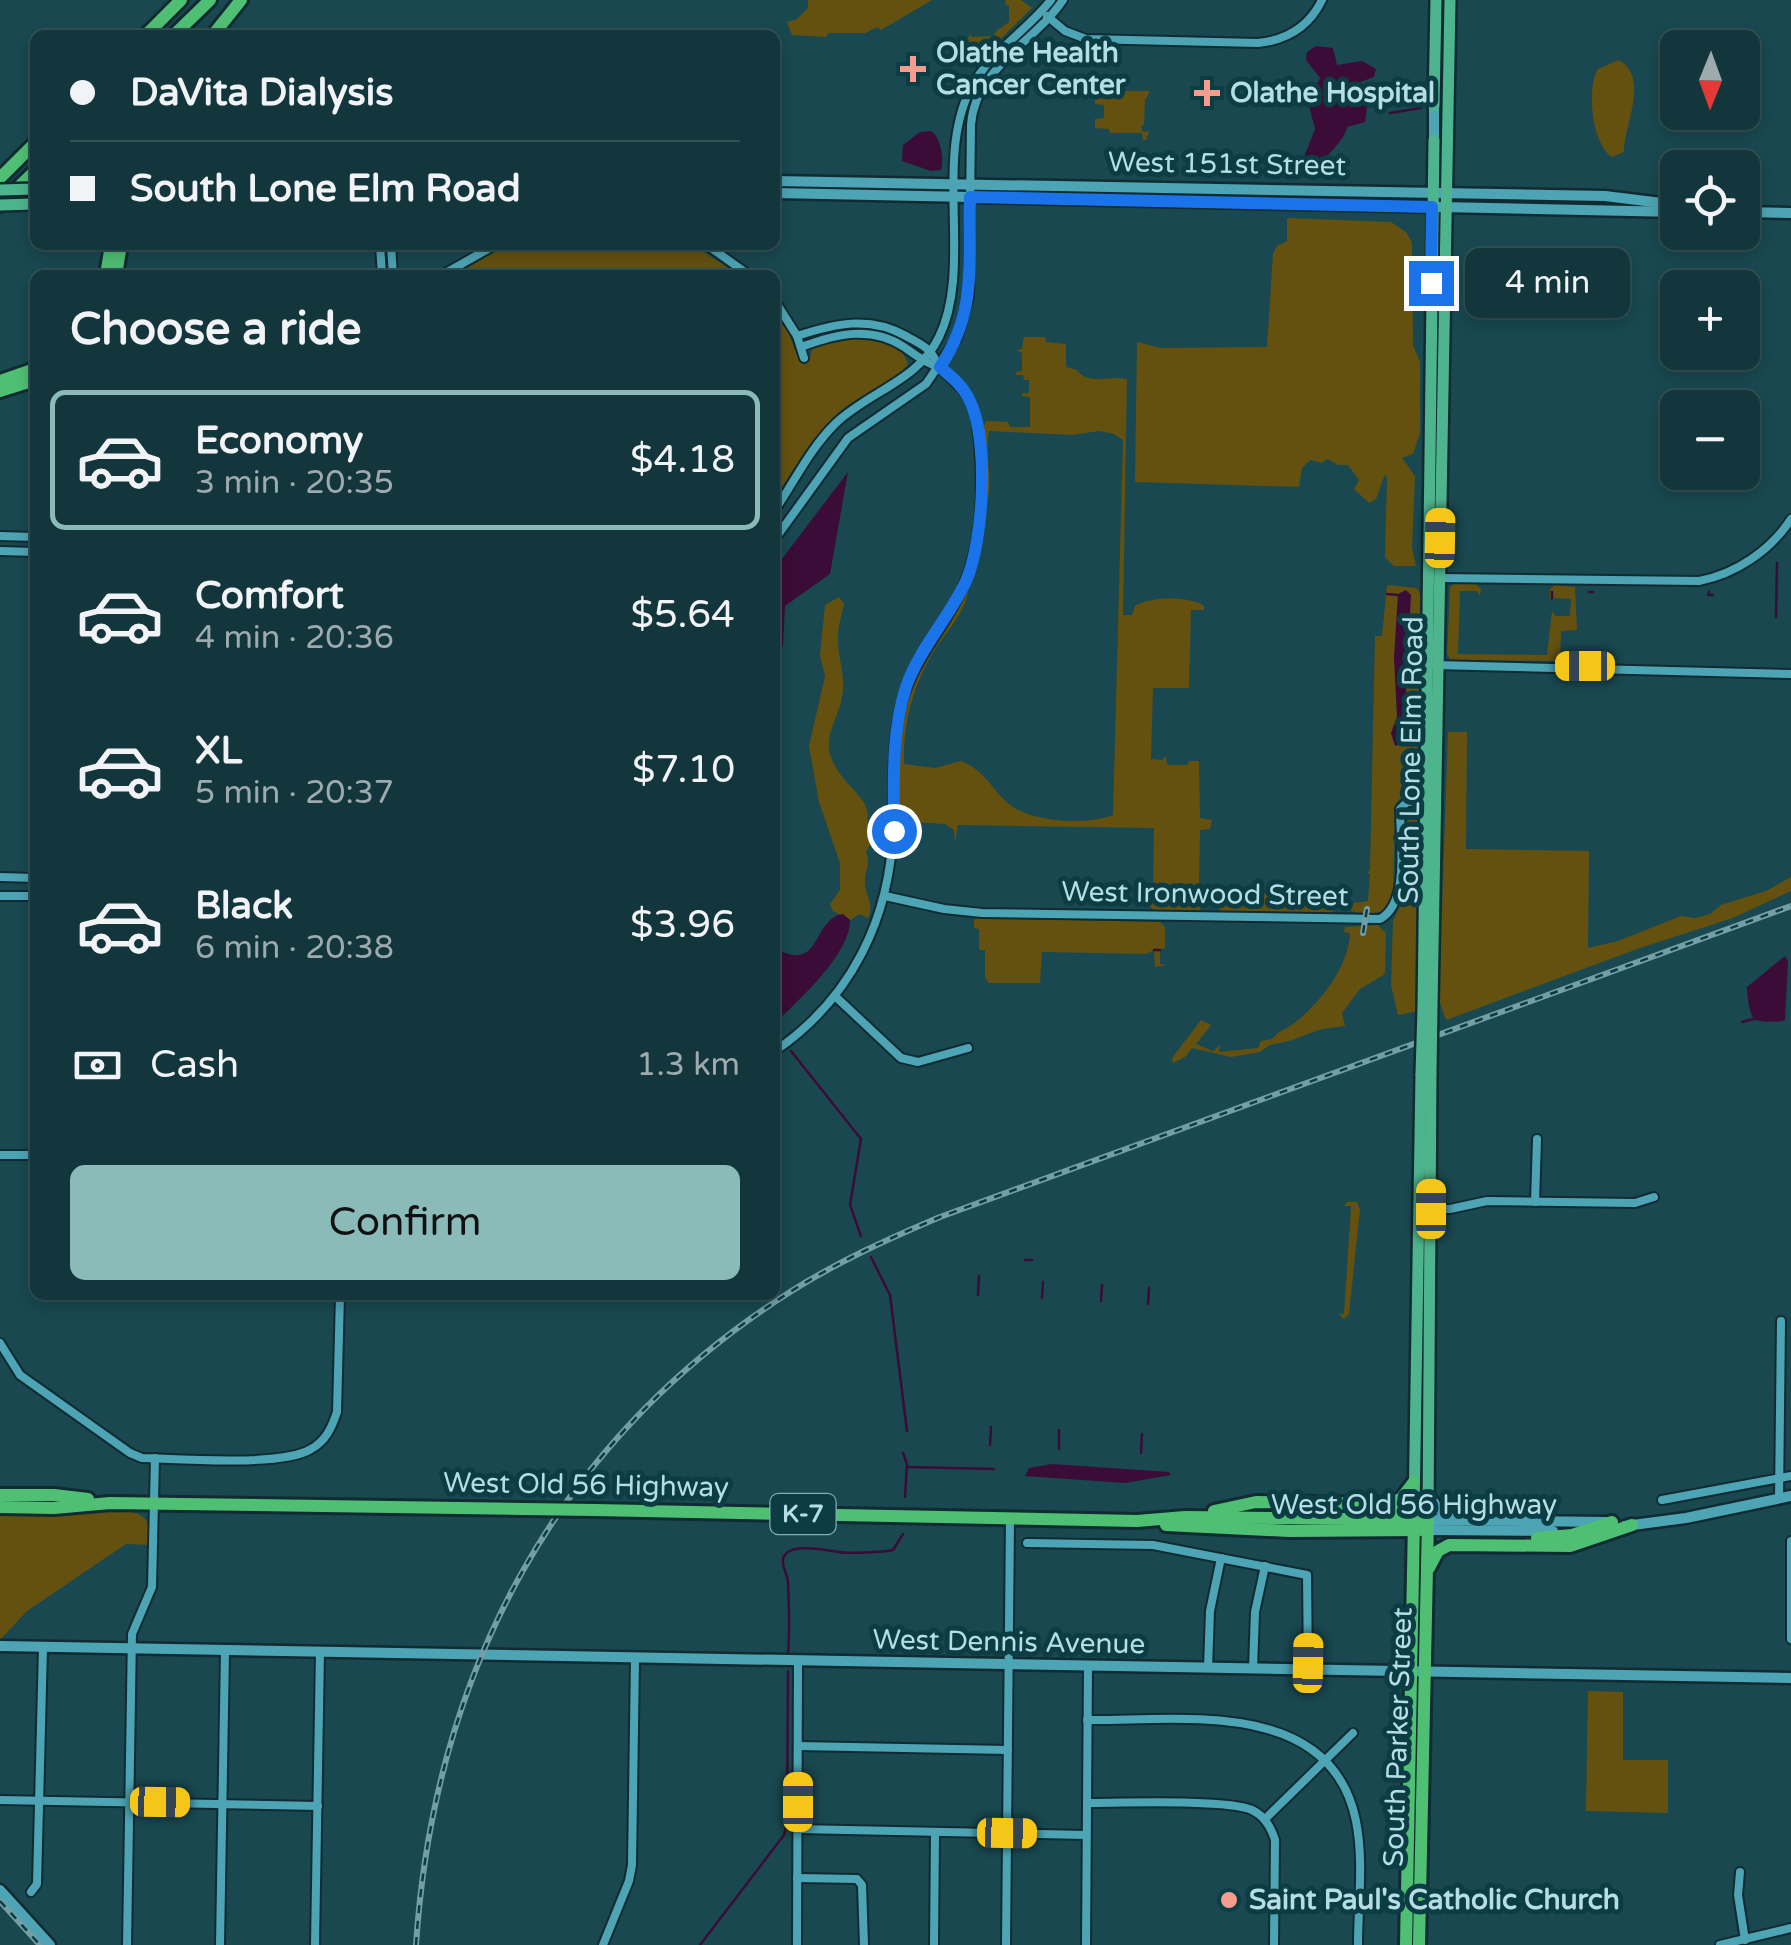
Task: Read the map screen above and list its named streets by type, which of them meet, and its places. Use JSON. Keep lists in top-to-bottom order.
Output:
{
  "streets": {
    "highway": ["West Old 56 Highway", "K-7", "South Parker Street"],
    "main road": ["South Lone Elm Road"],
    "street": ["West 151st Street", "West Ironwood Street", "West Dennis Avenue"]
  },
  "crossings": [
    ["West 151st Street", "South Lone Elm Road"],
    ["South Lone Elm Road", "West Ironwood Street"],
    ["South Lone Elm Road", "West Old 56 Highway"],
    ["South Lone Elm Road", "South Parker Street"],
    ["West Old 56 Highway", "K-7"],
    ["West Old 56 Highway", "South Parker Street"],
    ["K-7", "South Parker Street"],
    ["West Dennis Avenue", "South Parker Street"]
  ],
  "places": {
    "health": ["Olathe Health Cancer Center", "Olathe Hospital"],
    "other": ["Saint Paul's Catholic Church"]
  },
  "north": "bottom",
  "page": {
    "map_buttons": ["+", "−"],
    "banner": ["DaVita Dialysis", "South Lone Elm Road"],
    "bubble": "4 min",
    "heading": "Choose a ride",
    "list": [
      {
        "name": "Economy",
        "note": "3 min · 20:35",
        "value": "$4.18"
      },
      {
        "name": "Comfort",
        "note": "4 min · 20:36",
        "value": "$5.64"
      },
      {
        "name": "XL",
        "note": "5 min · 20:37",
        "value": "$7.10"
      },
      {
        "name": "Black",
        "note": "6 min · 20:38",
        "value": "$3.96"
      }
    ],
    "pay": ["Cash", "1.3 km"],
    "buttons": "Confirm"
  }
}
